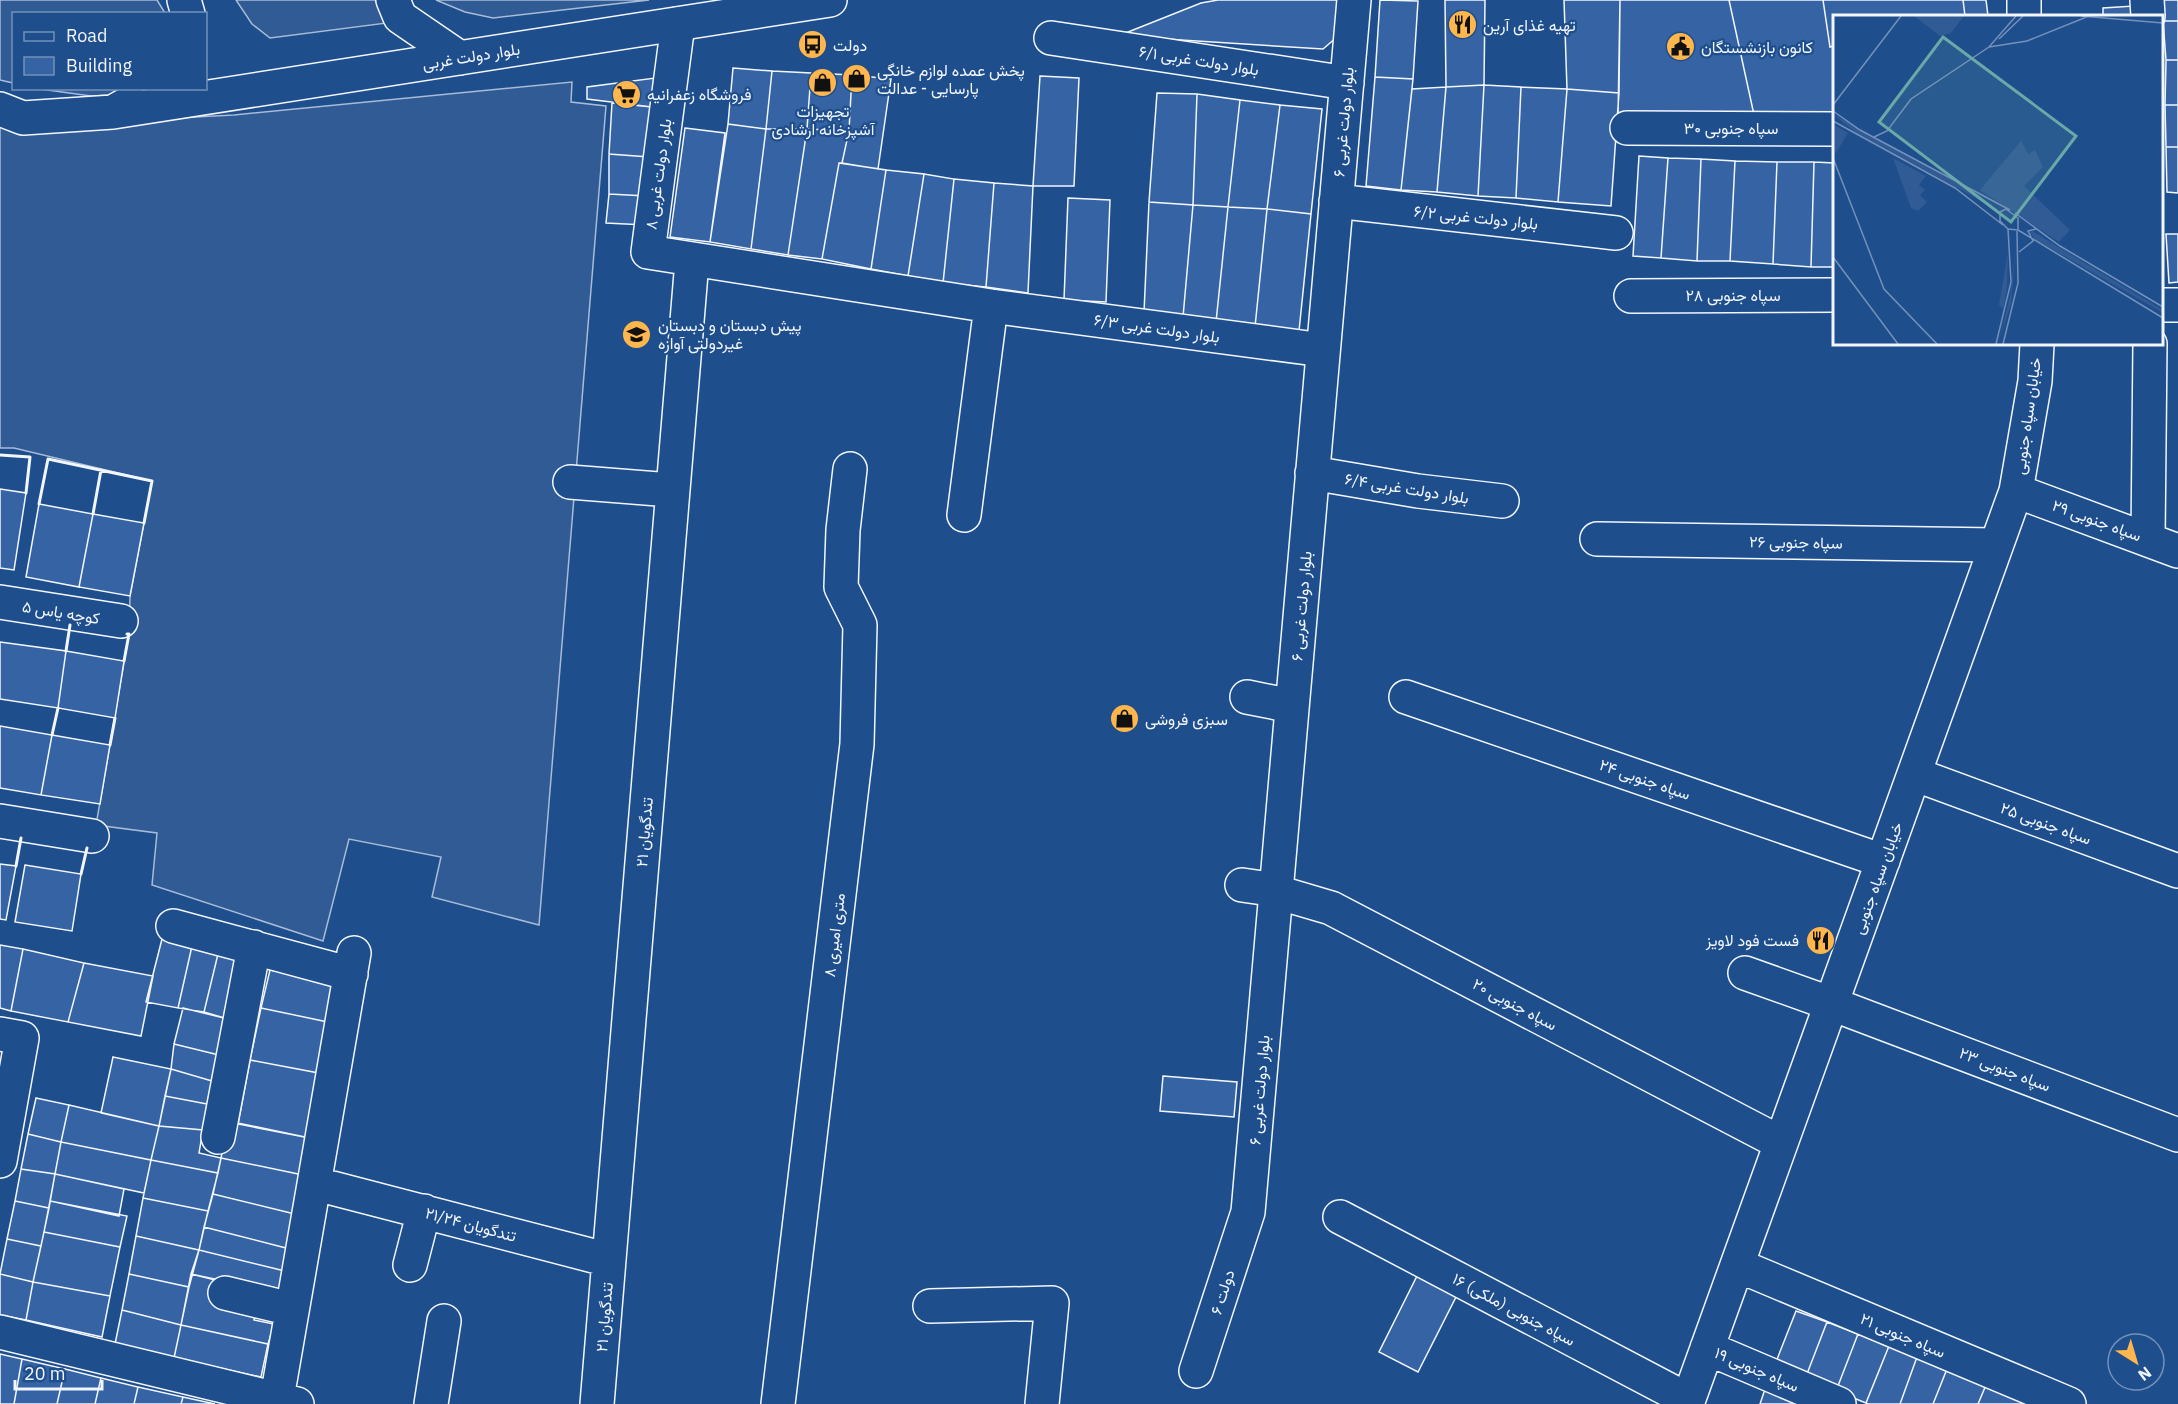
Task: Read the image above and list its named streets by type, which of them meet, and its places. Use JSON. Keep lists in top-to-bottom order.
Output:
{
  "streets": {
    "street": [
      "بلوار دولت غربی",
      "بلوار دولت غربی ۶/۱",
      "بلوار دولت غربی ۶",
      "۳۰ سپاه جنوبی",
      "بلوار دولت غربی ۸",
      "بلوار دولت غربی ۶/۲",
      "۲۸ سپاه جنوبی",
      "بلوار دولت غربی ۶/۳",
      "خیابان سپاه جنوبی",
      "بلوار دولت غربی ۶/۴",
      "۲۹ سپاه جنوبی",
      "۲۶ سپاه جنوبی",
      "کوچه یاس ۵",
      "۲۴ سپاه جنوبی",
      "۲۵ سپاه جنوبی",
      "۲۱ تندگویان",
      "۸ متری امیری",
      "۲۰ سپاه جنوبی",
      "۲۳ سپاه جنوبی",
      "۲۱/۲۴ تندگویان",
      "۶ دولت",
      "۱۶ سپاه جنوبی (ملکی)",
      "۲۱ سپاه جنوبی",
      "۱۹ سپاه جنوبی"
    ]
  },
  "crossings": [
    ["بلوار دولت غربی", "بلوار دولت غربی ۸"],
    ["بلوار دولت غربی ۶/۱", "بلوار دولت غربی ۶"],
    ["بلوار دولت غربی ۶", "بلوار دولت غربی ۶/۲"],
    ["بلوار دولت غربی ۶", "بلوار دولت غربی ۶/۳"],
    ["بلوار دولت غربی ۶", "بلوار دولت غربی ۶/۴"],
    ["بلوار دولت غربی ۶", "۲۰ سپاه جنوبی"],
    ["بلوار دولت غربی ۶", "۶ دولت"],
    ["بلوار دولت غربی ۸", "بلوار دولت غربی ۶/۳"],
    ["بلوار دولت غربی ۶/۳", "۲۱ تندگویان"],
    ["خیابان سپاه جنوبی", "۲۹ سپاه جنوبی"],
    ["خیابان سپاه جنوبی", "۲۶ سپاه جنوبی"],
    ["خیابان سپاه جنوبی", "۲۴ سپاه جنوبی"],
    ["خیابان سپاه جنوبی", "۲۵ سپاه جنوبی"],
    ["خیابان سپاه جنوبی", "۲۰ سپاه جنوبی"],
    ["خیابان سپاه جنوبی", "۲۳ سپاه جنوبی"],
    ["خیابان سپاه جنوبی", "۱۶ سپاه جنوبی (ملکی)"],
    ["خیابان سپاه جنوبی", "۲۱ سپاه جنوبی"],
    ["خیابان سپاه جنوبی", "۱۹ سپاه جنوبی"],
    ["۲۱ تندگویان", "۲۱/۲۴ تندگویان"]
  ],
  "places": {
    "restaurant": ["تهیه غذای آرین", "فست فود لاویز"],
    "bus stop": ["دولت"],
    "public building": ["کانون بازنشستگان"],
    "shop": ["پخش عمده لوازم خانگی پارسایی - عدالت", "تجهیزات آشپزخانه ارشادی", "سبزی فروشی"],
    "supermarket": ["فروشگاه زعفرانیه"],
    "school or university": ["پیش دبستان و دبستان غیردولتی آوازه"]
  },
  "legend": ["Road", "Building"],
  "scale_bar": "20 m",
  "north": "bottom right"
}
